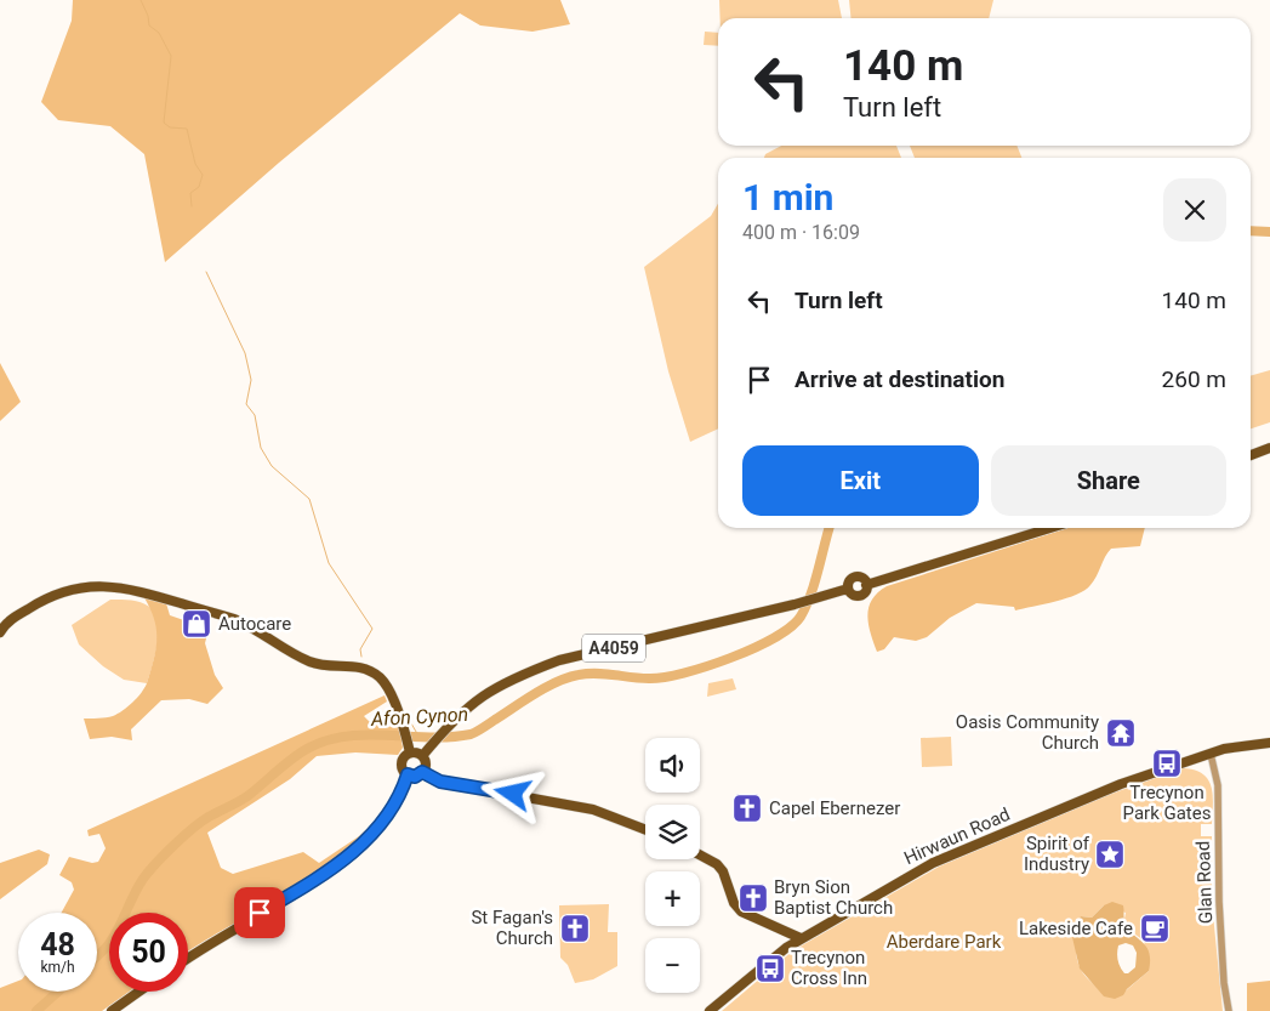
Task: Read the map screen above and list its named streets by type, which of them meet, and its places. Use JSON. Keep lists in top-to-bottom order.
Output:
{
  "streets": {
    "main road": ["A4059", "Hirwaun Road"],
    "street": ["Glan Road"]
  },
  "crossings": [
    ["Hirwaun Road", "Glan Road"]
  ],
  "water": ["Afon Cynon"],
  "parks": ["Aberdare Park"],
  "places": {
    "shop": ["Autocare"],
    "temple": ["Oasis Community Church"],
    "bus stop": ["Trecynon Park Gates", "Trecynon Cross Inn"],
    "church": ["Capel Ebernezer", "Bryn Sion Baptist Church", "St Fagan's Church"],
    "place": ["Spirit of Industry"],
    "cafe": ["Lakeside Cafe"]
  },
  "page": {
    "turn": ["140 m", "Turn left"],
    "heading": ["1 min", "400 m · 16:09"],
    "list": [
      {
        "name": "Turn left",
        "value": "140 m"
      },
      {
        "name": "Arrive at destination",
        "value": "260 m"
      }
    ],
    "buttons": ["Exit", "Share"],
    "map_buttons": ["+", "−"],
    "speed": "48 km/h",
    "limit": "50"
  }
}
